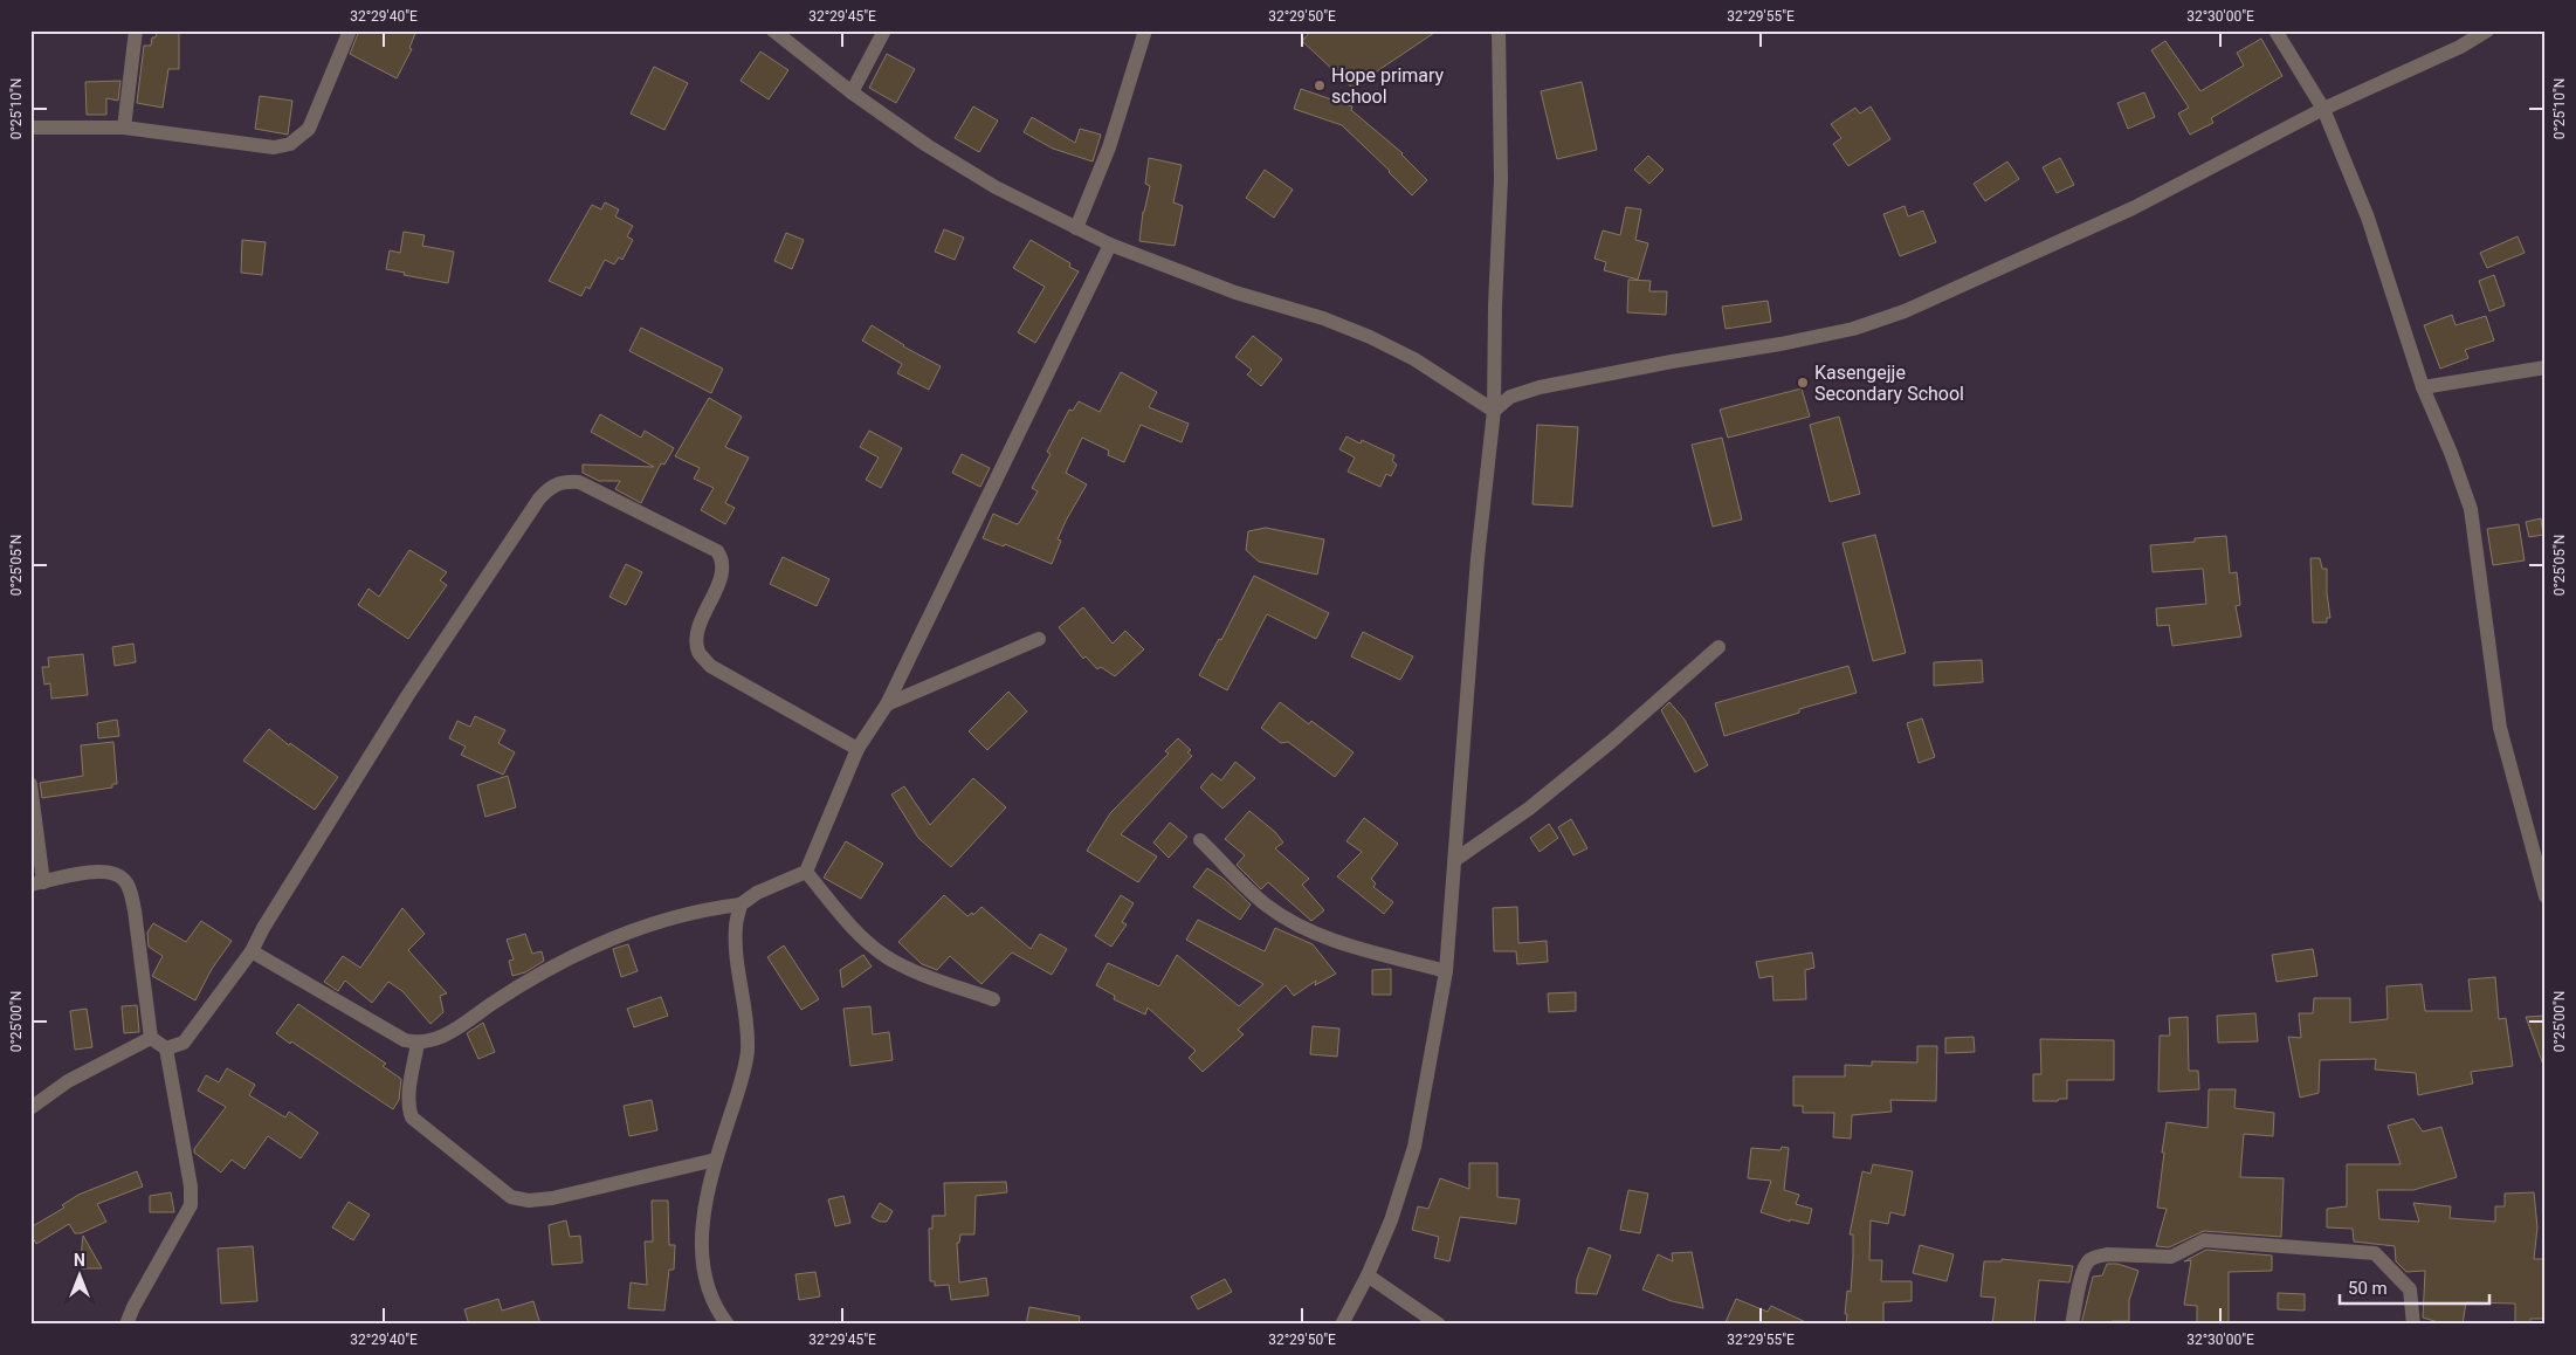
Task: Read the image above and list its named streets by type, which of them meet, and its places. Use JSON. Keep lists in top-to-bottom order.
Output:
{
  "places": ["Hope primary school", "Kasengejje Secondary School"],
  "scale_bar": "50 m",
  "north": "top",
  "coordinates": [
    "32°29'40\"E",
    "32°29'45\"E",
    "32°29'50\"E",
    "32°29'55\"E",
    "32°30'00\"E",
    "0°25'10\"N",
    "0°25'05\"N",
    "0°25'00\"N"
  ]
}
